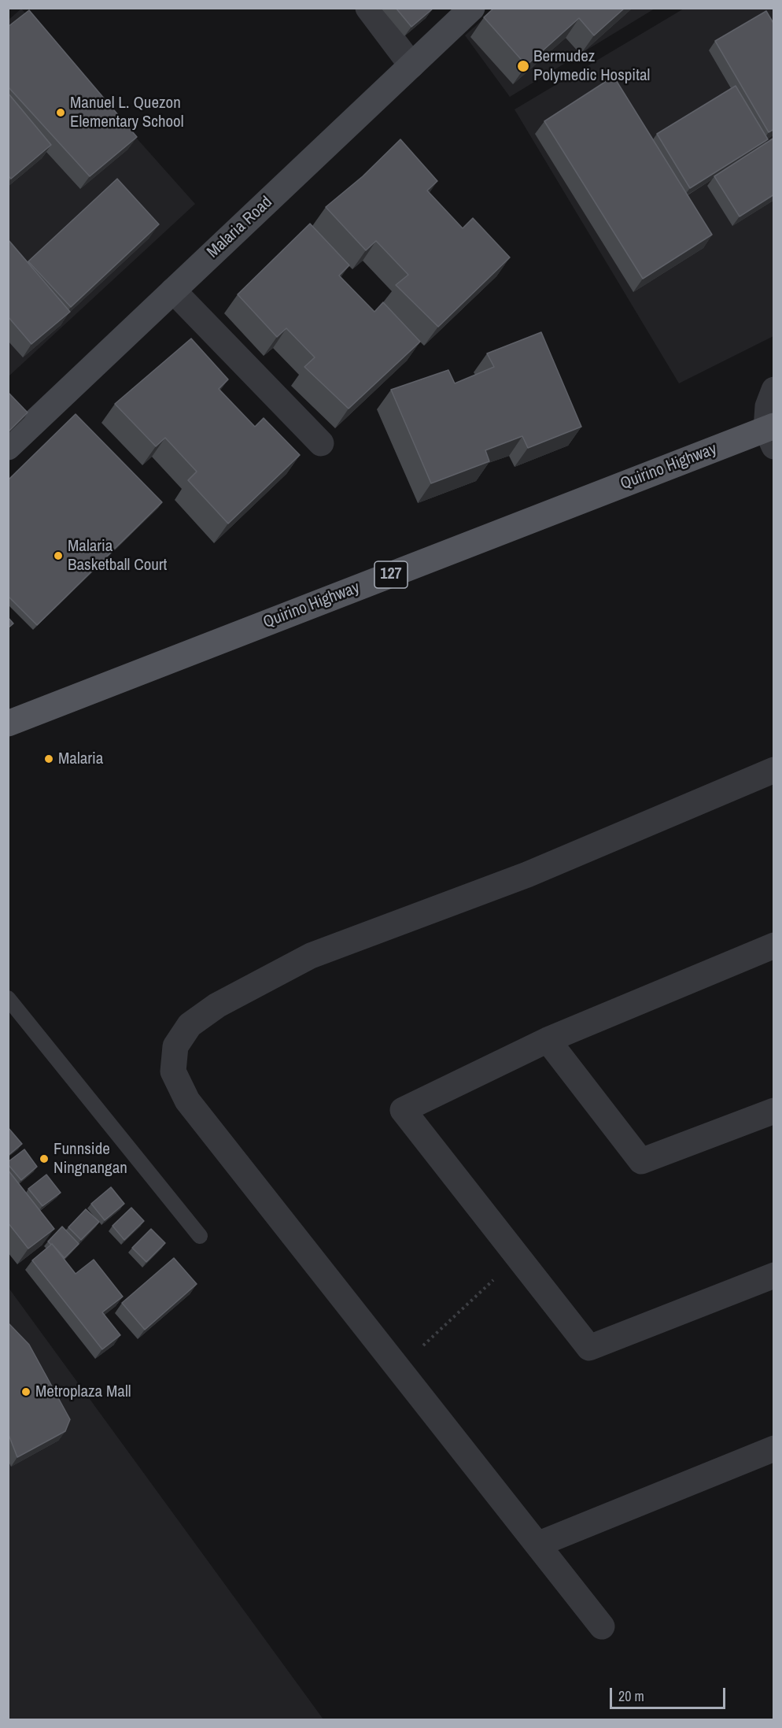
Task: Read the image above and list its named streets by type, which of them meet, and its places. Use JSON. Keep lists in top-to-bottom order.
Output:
{
  "streets": {
    "main road": ["Malaria Road", "Quirino Highway", "127"]
  },
  "places": [
    "Bermudez Polymedic Hospital",
    "Manuel L. Quezon Elementary School",
    "Malaria Basketball Court",
    "Malaria",
    "Funnside Ningnangan",
    "Metroplaza Mall"
  ],
  "scale_bar": "20 m"
}
